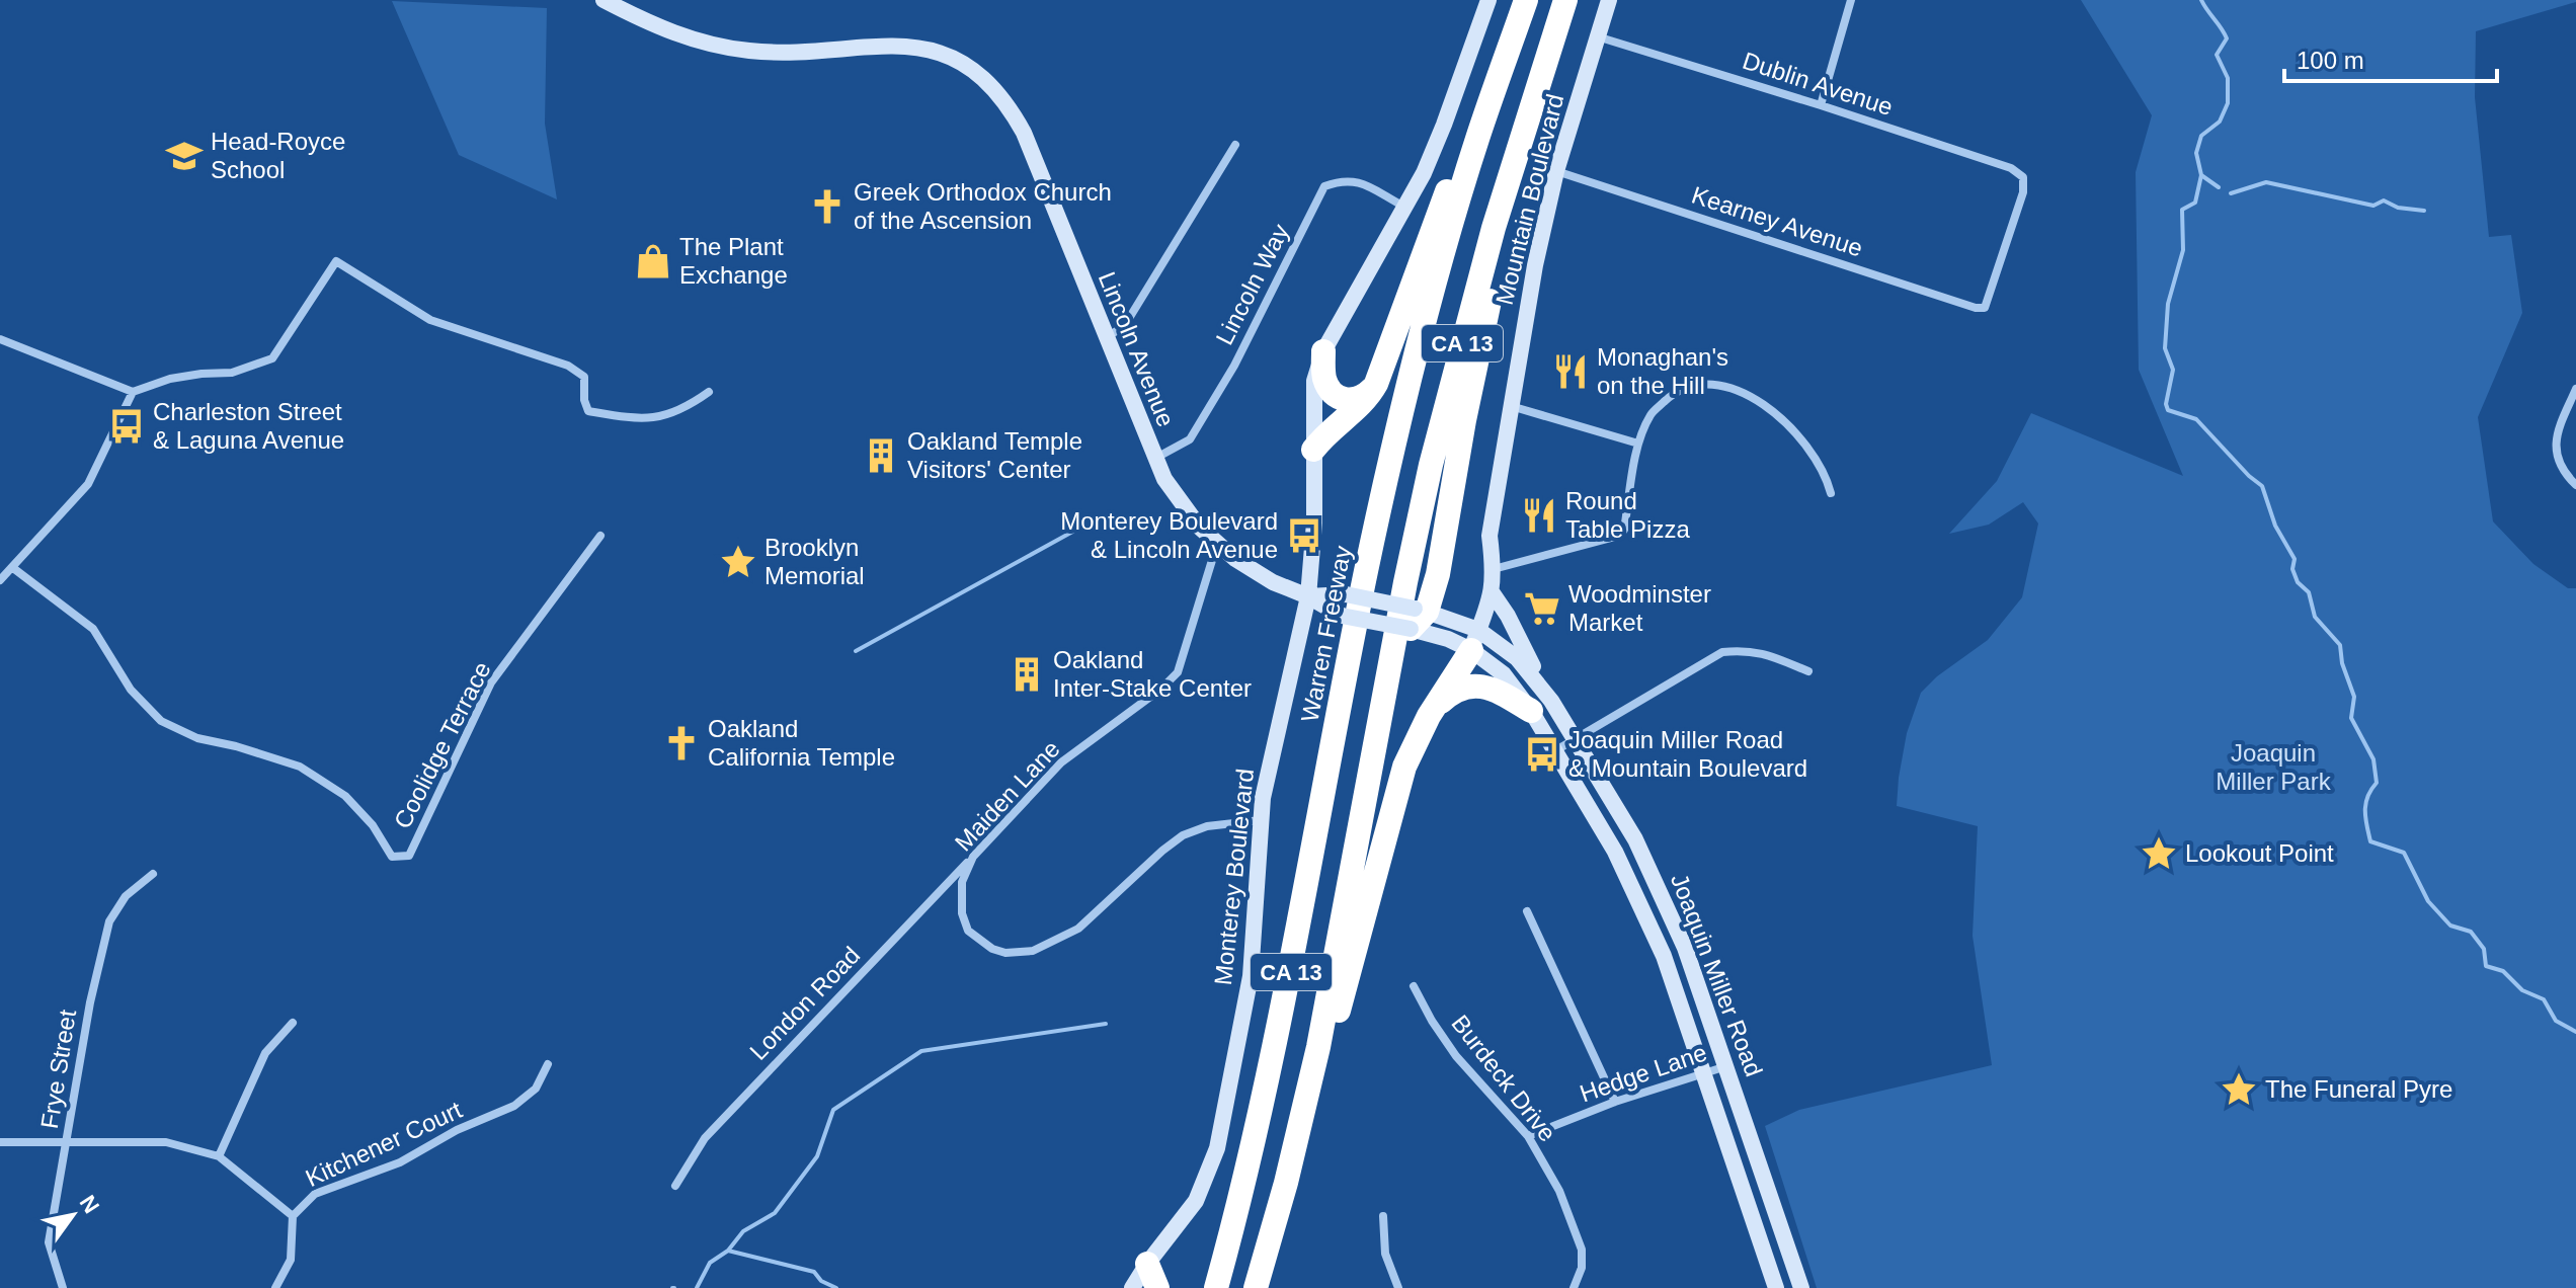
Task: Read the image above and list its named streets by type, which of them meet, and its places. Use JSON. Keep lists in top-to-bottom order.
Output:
{
  "streets": {
    "highway": ["CA 13", "Warren Freeway"],
    "main road": [
      "Mountain Boulevard",
      "Lincoln Avenue",
      "Monterey Boulevard",
      "Joaquin Miller Road"
    ],
    "street": [
      "Dublin Avenue",
      "Kearney Avenue",
      "Lincoln Way",
      "Coolidge Terrace",
      "Maiden Lane",
      "London Road",
      "Frye Street",
      "Hedge Lane",
      "Burdeck Drive",
      "Kitchener Court"
    ]
  },
  "crossings": [
    ["Dublin Avenue", "Mountain Boulevard"],
    ["Dublin Avenue", "Kearney Avenue"],
    ["Mountain Boulevard", "Kearney Avenue"],
    ["Mountain Boulevard", "Lincoln Avenue"],
    ["Mountain Boulevard", "Joaquin Miller Road"],
    ["Lincoln Way", "Lincoln Avenue"],
    ["Lincoln Way", "Monterey Boulevard"],
    ["Lincoln Avenue", "Maiden Lane"],
    ["Lincoln Avenue", "Monterey Boulevard"],
    ["Lincoln Avenue", "Joaquin Miller Road"],
    ["Maiden Lane", "Monterey Boulevard"],
    ["Maiden Lane", "London Road"],
    ["Joaquin Miller Road", "Hedge Lane"],
    ["Hedge Lane", "Burdeck Drive"]
  ],
  "parks": ["Joaquin Miller Park"],
  "places": {
    "school or university": ["Head-Royce School"],
    "church": ["Greek Orthodox Church of the Ascension", "Oakland California Temple"],
    "shop": ["The Plant Exchange"],
    "restaurant": ["Monaghan's on the Hill", "Round Table Pizza"],
    "bus stop": ["Charleston Street & Laguna Avenue", "Monterey Boulevard & Lincoln Avenue", "Joaquin Miller Road & Mountain Boulevard"],
    "building": ["Oakland Temple Visitors' Center", "Oakland Inter-Stake Center"],
    "place": ["Brooklyn Memorial", "Lookout Point", "The Funeral Pyre"],
    "supermarket": ["Woodminster Market"]
  },
  "scale_bar": "100 m",
  "north": "top right"
}
